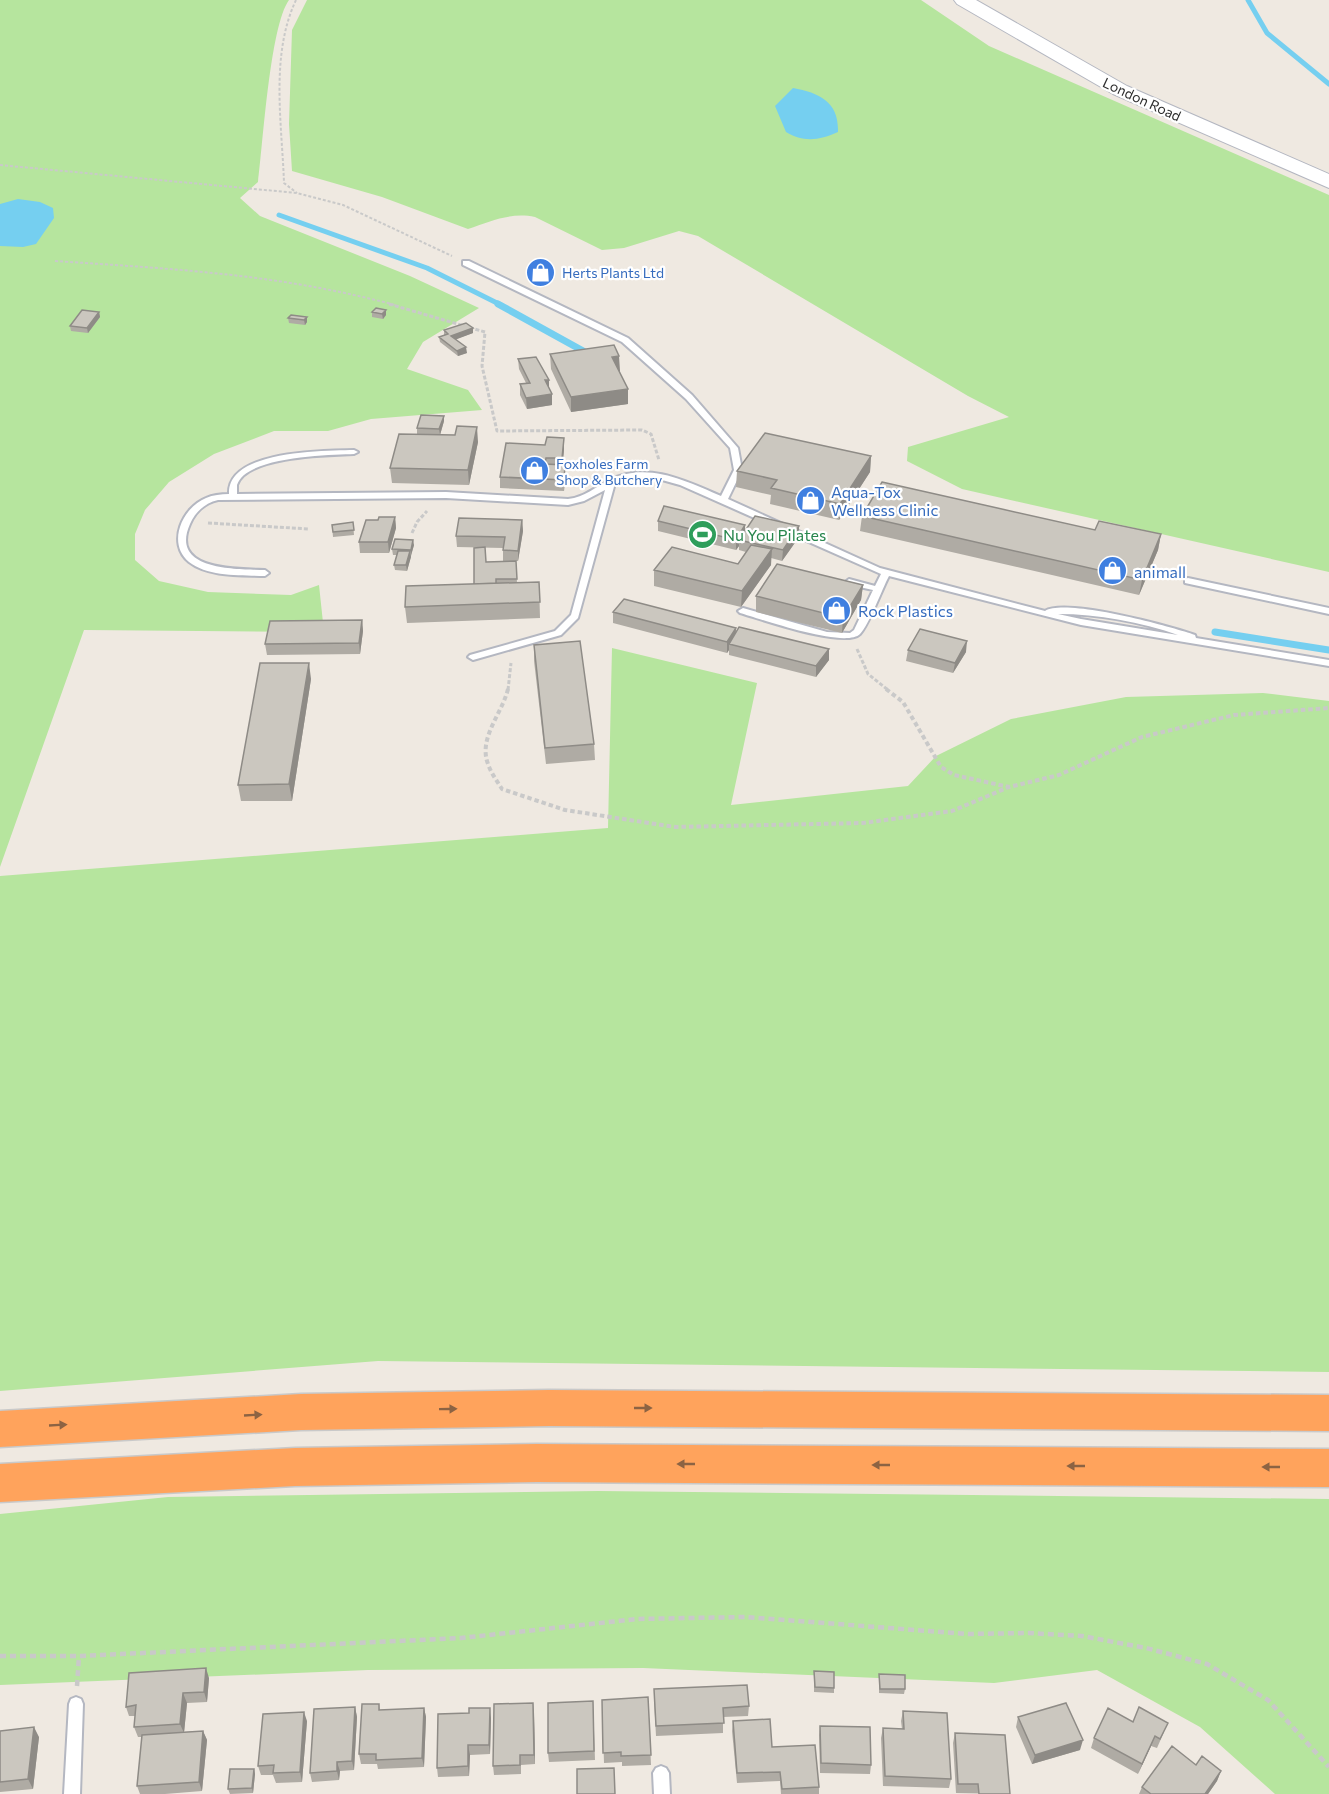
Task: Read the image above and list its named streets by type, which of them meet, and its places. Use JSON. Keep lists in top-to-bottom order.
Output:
{
  "streets": {
    "main road": ["London Road"]
  },
  "places": {
    "shop": [
      "Herts Plants Ltd",
      "Foxholes Farm Shop & Butchery",
      "Aqua-Tox Wellness Clinic",
      "animall",
      "Rock Plastics"
    ],
    "sports": ["Nu You Pilates"]
  }
}
